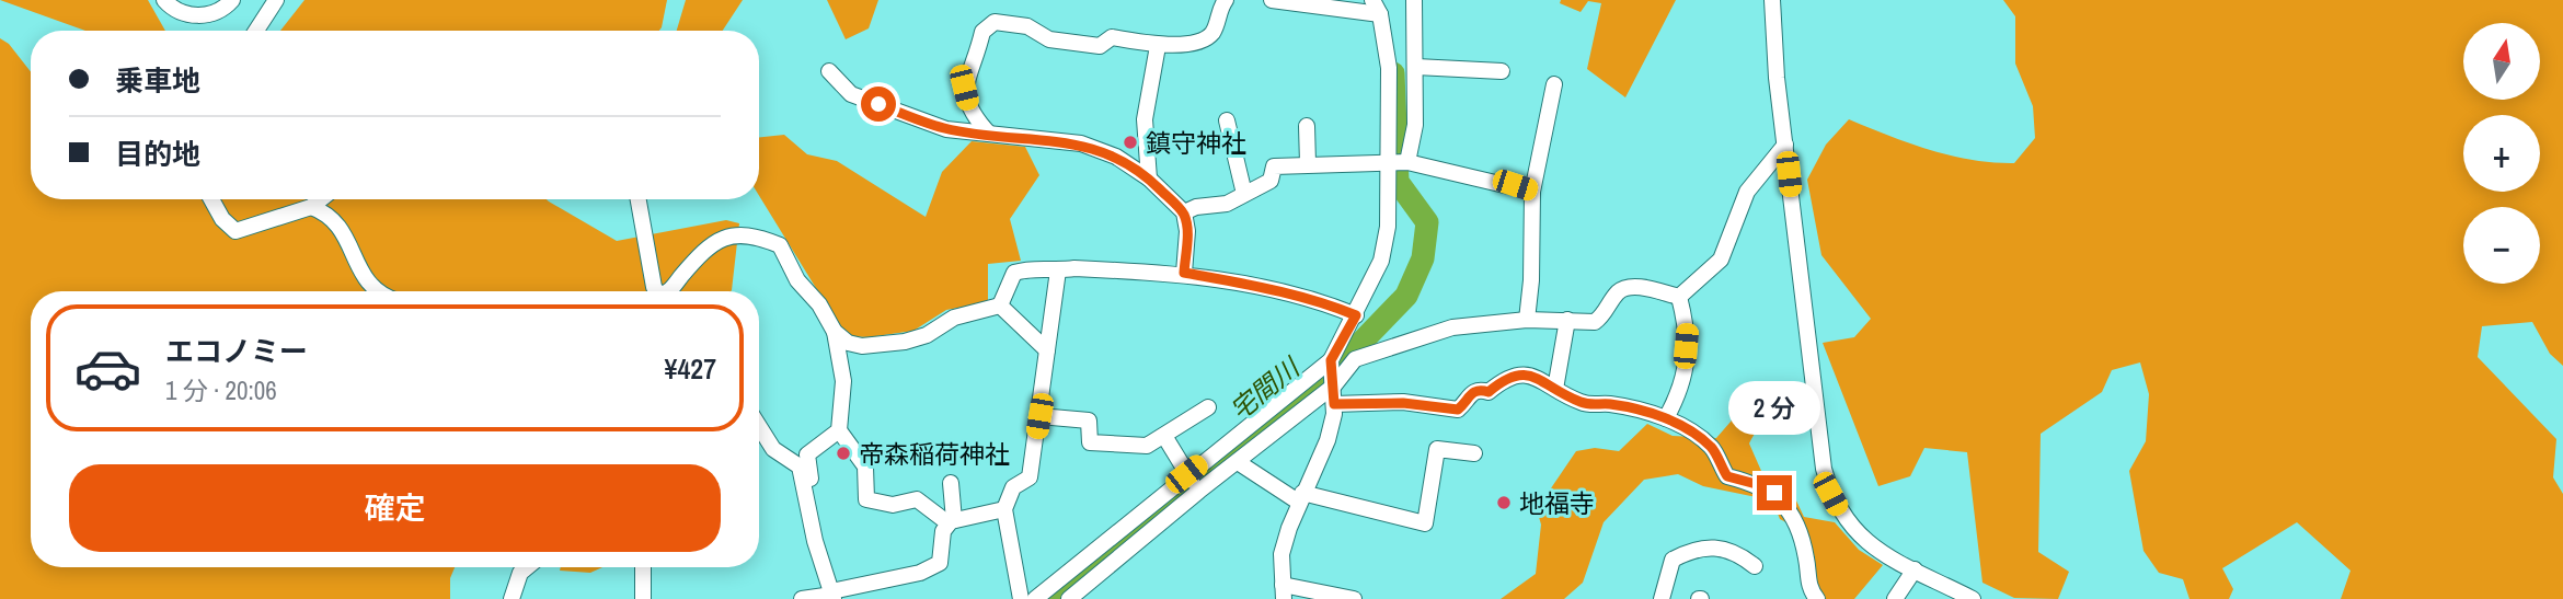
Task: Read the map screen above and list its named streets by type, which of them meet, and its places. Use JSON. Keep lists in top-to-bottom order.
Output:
{
  "water": ["宅間川"],
  "places": ["鎮守神社", "帝森稲荷神社", "地福寺"],
  "north": "top",
  "page": {
    "map_buttons": ["+", "−"],
    "banner": ["乗車地", "目的地"],
    "list": [
      {
        "name": "エコノミー",
        "note": "1 分 · 20:06",
        "value": "¥427"
      }
    ],
    "bubble": "2 分",
    "buttons": "確定"
  }
}
